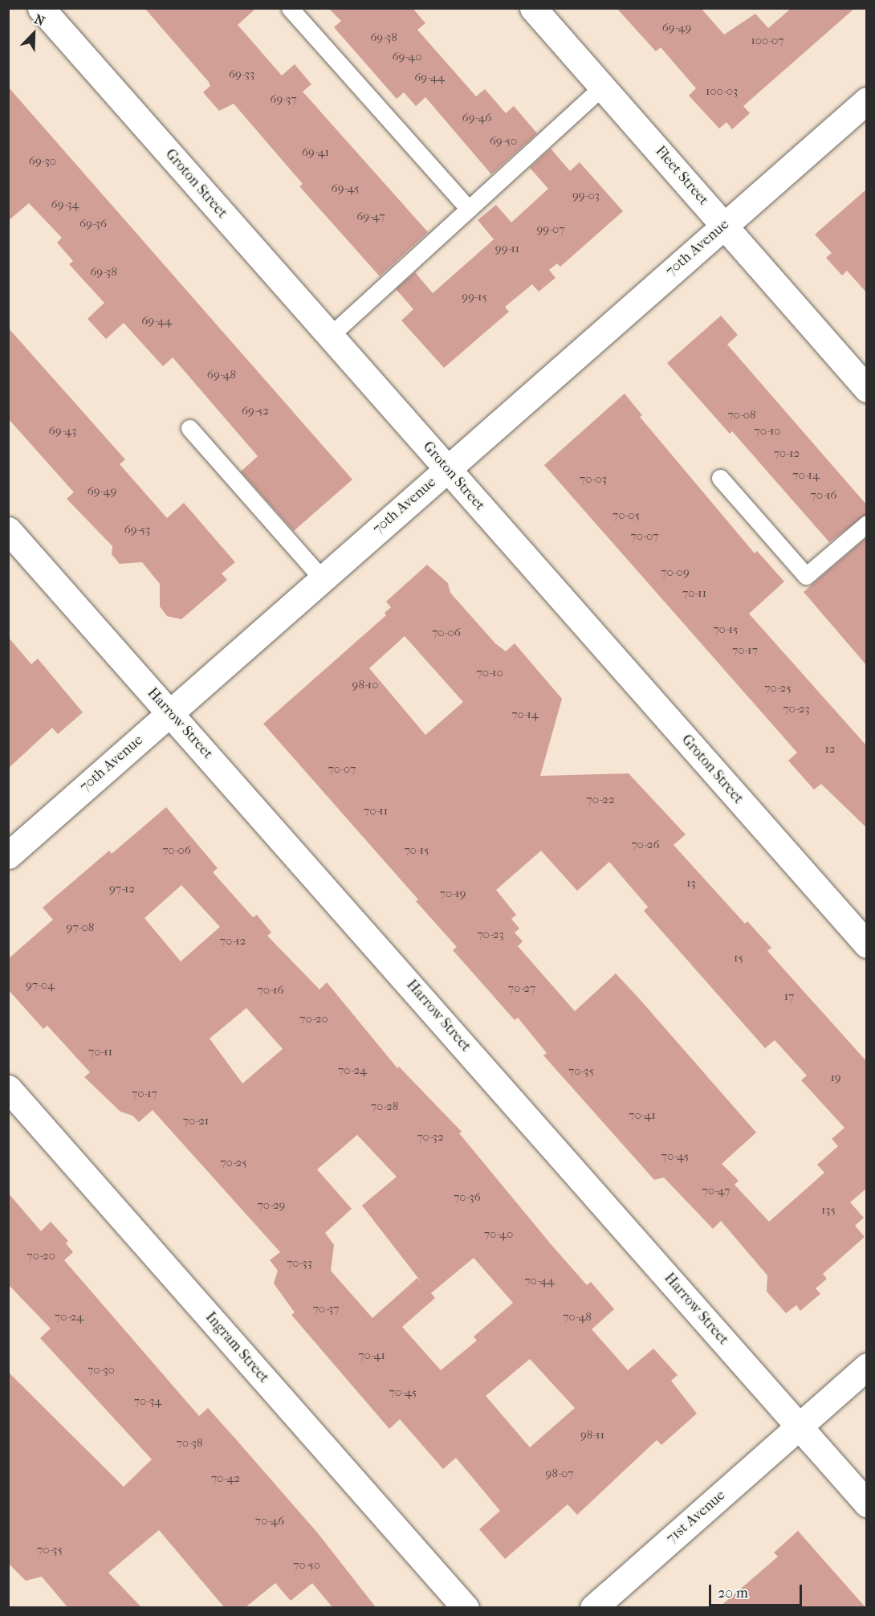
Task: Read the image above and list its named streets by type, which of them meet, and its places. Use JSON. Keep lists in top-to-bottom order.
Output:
{
  "streets": {
    "street": [
      "Fleet Street",
      "Groton Street",
      "70th Avenue",
      "Harrow Street",
      "Ingram Street",
      "71st Avenue"
    ]
  },
  "crossings": [
    ["Fleet Street", "70th Avenue"],
    ["Groton Street", "70th Avenue"],
    ["70th Avenue", "Harrow Street"],
    ["Harrow Street", "71st Avenue"]
  ],
  "house_numbers": [
    "69-49",
    "69-38",
    "100-07",
    "69-40",
    "69-33",
    "69-44",
    "100-03",
    "69-37",
    "69-46",
    "69-50",
    "69-41",
    "69-30",
    "69-45",
    "99-03",
    "69-34",
    "69-47",
    "69-36",
    "99-07",
    "99-11",
    "69-38",
    "99-15",
    "69-44",
    "69-48",
    "69-52",
    "70-08",
    "69-43",
    "70-10",
    "70-12",
    "70-14",
    "70-03",
    "69-49",
    "70-16",
    "70-05",
    "69-53",
    "70-07",
    "70-09",
    "70-11",
    "70-15",
    "70-06",
    "70-17",
    "70-10",
    "98-10",
    "70-25",
    "70-23",
    "70-14",
    "12",
    "70-07",
    "70-22",
    "70-11",
    "70-26",
    "70-06",
    "70-15",
    "13",
    "97-12",
    "70-19",
    "97-08",
    "70-23",
    "70-12",
    "15",
    "97-04",
    "70-27",
    "70-16",
    "17",
    "70-20",
    "70-11",
    "70-24",
    "70-35",
    "19",
    "70-17",
    "70-28",
    "70-41",
    "70-21",
    "70-32",
    "70-45",
    "70-25",
    "70-47",
    "70-36",
    "70-29",
    "135",
    "70-40",
    "70-20",
    "70-33",
    "70-44",
    "70-37",
    "70-24",
    "70-48",
    "70-41",
    "70-30",
    "70-45",
    "70-34",
    "98-11",
    "70-38",
    "98-07",
    "70-42",
    "70-46",
    "70-35",
    "70-50"
  ],
  "scale_bar": "20 m",
  "north": "top right"
}
